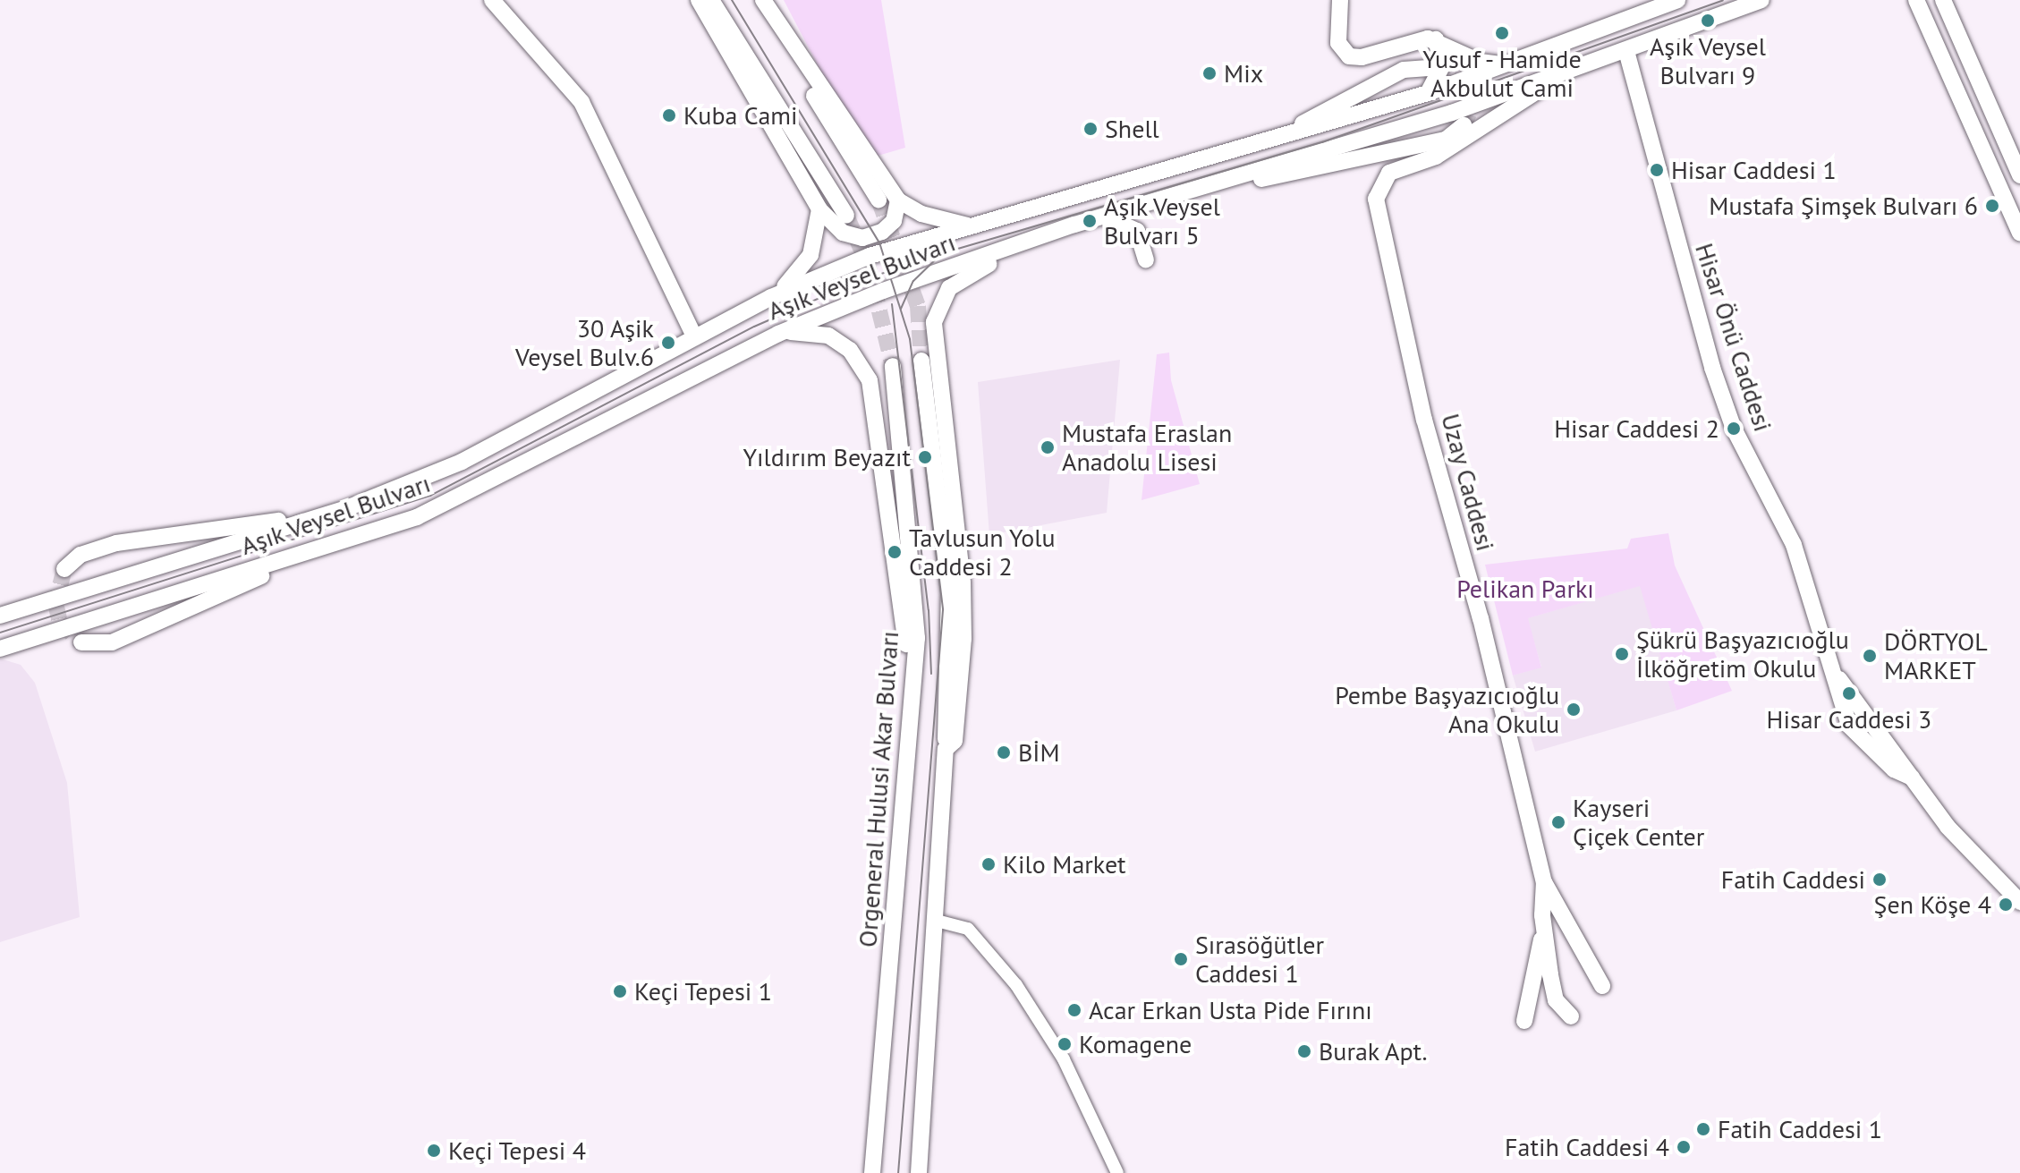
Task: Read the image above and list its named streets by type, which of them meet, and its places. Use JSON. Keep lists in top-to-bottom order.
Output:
{
  "streets": {
    "main road": [
      "Aşık Veysel Bulvarı",
      "Hisar Önü Caddesi",
      "Uzay Caddesi",
      "Orgeneral Hulusi Akar Bulvarı"
    ]
  },
  "crossings": [
    ["Aşık Veysel Bulvarı", "Hisar Önü Caddesi"],
    ["Aşık Veysel Bulvarı", "Uzay Caddesi"]
  ],
  "parks": ["Pelikan Parkı"],
  "places": [
    "Aşık Veysel Bulvarı 9",
    "Yusuf - Hamide Akbulut Cami",
    "Mix",
    "Kuba Cami",
    "Shell",
    "Hisar Caddesi 1",
    "Mustafa Şimşek Bulvarı 6",
    "Aşık Veysel Bulvarı 5",
    "30 Aşik Veysel Bulv.6",
    "Hisar Caddesi 2",
    "Mustafa Eraslan Anadolu Lisesi",
    "Yıldırım Beyazıt",
    "Tavlusun Yolu Caddesi 2",
    "Şükrü Başyazıcıoğlu İlköğretim Okulu",
    "DÖRTYOL MARKET",
    "Hisar Caddesi 3",
    "Pembe Başyazıcıoğlu Ana Okulu",
    "BİM",
    "Kayseri Çiçek Center",
    "Kilo Market",
    "Fatih Caddesi",
    "Şen Köşe 4",
    "Sırasöğütler Caddesi 1",
    "Keçi Tepesi 1",
    "Acar Erkan Usta Pide Fırını",
    "Komagene",
    "Burak Apt.",
    "Fatih Caddesi 1",
    "Fatih Caddesi 4",
    "Keçi Tepesi 4"
  ]
}
